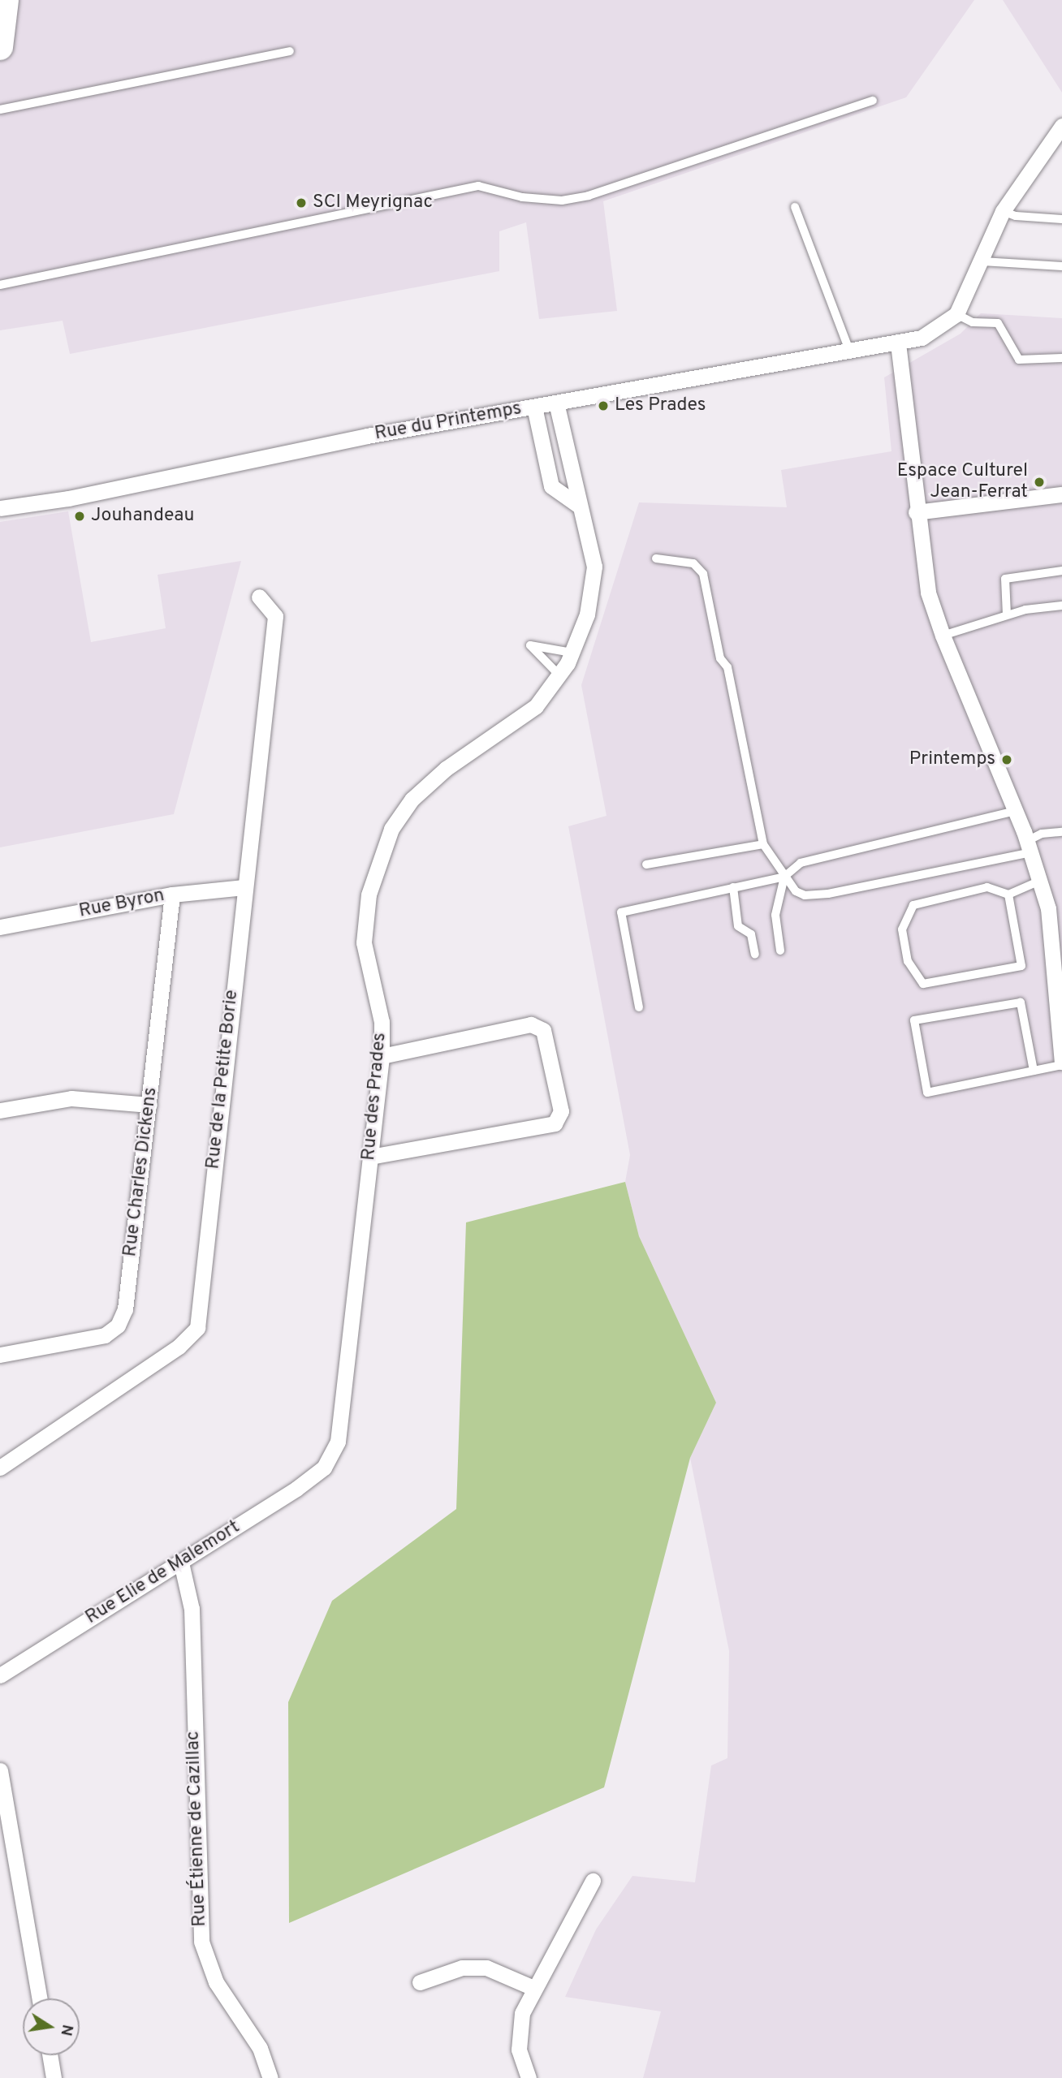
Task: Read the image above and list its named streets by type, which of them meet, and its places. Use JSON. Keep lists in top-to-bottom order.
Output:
{
  "streets": {
    "street": [
      "Rue du Printemps",
      "Rue Byron",
      "Rue de la Petite Borie",
      "Rue des Prades",
      "Rue Charles Dickens",
      "Rue Elie de Malemort",
      "Rue Étienne de Cazillac"
    ]
  },
  "crossings": [
    ["Rue du Printemps", "Rue des Prades"],
    ["Rue Byron", "Rue de la Petite Borie"],
    ["Rue Byron", "Rue Charles Dickens"],
    ["Rue des Prades", "Rue Elie de Malemort"],
    ["Rue Elie de Malemort", "Rue Étienne de Cazillac"]
  ],
  "places": [
    "SCI Meyrignac",
    "Les Prades",
    "Espace Culturel Jean-Ferrat",
    "Jouhandeau",
    "Printemps"
  ],
  "north": "right"
}
